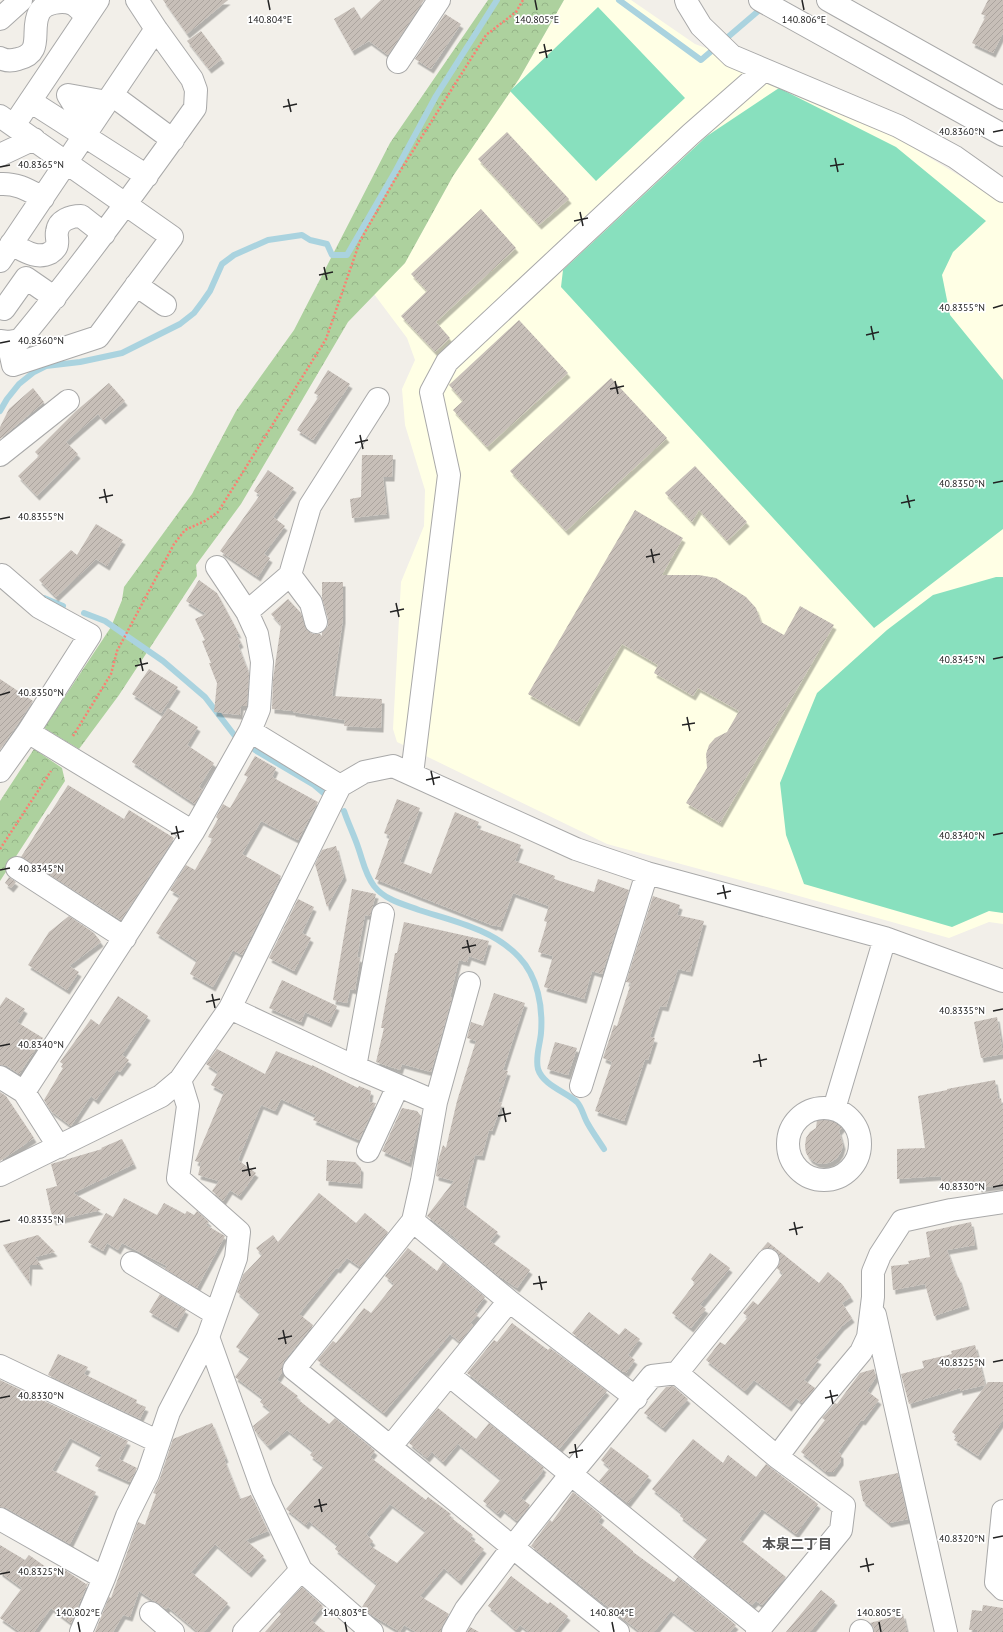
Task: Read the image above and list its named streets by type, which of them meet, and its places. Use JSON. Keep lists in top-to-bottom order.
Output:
{
  "districts": ["本泉二丁目"],
  "coordinates": [
    "140.804°E",
    "140.805°E",
    "140.806°E",
    "40.8360°N",
    "40.8365°N",
    "40.8355°N",
    "40.8350°N",
    "40.8345°N",
    "40.8340°N",
    "40.8335°N",
    "40.8330°N",
    "40.8325°N",
    "40.8320°N",
    "140.802°E",
    "140.803°E"
  ]
}
